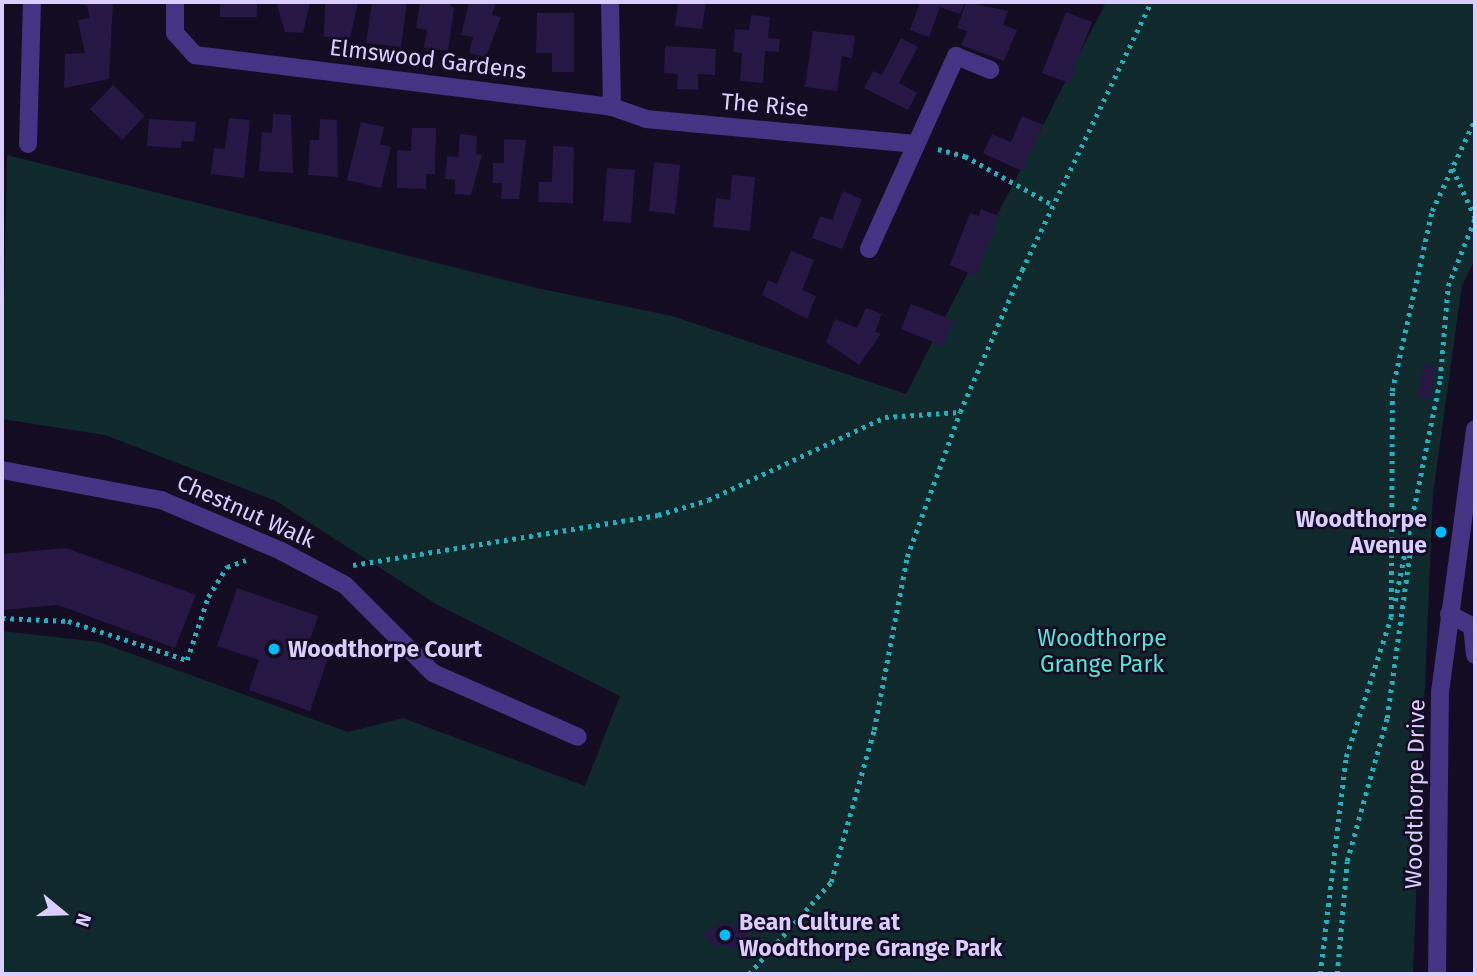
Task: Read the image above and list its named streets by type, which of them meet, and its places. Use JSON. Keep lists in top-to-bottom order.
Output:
{
  "streets": {
    "street": [
      "Elmswood Gardens",
      "The Rise",
      "Chestnut Walk",
      "Woodthorpe Drive"
    ]
  },
  "crossings": [
    ["Elmswood Gardens", "The Rise"]
  ],
  "parks": ["Woodthorpe Grange Park"],
  "places": ["Woodthorpe Avenue", "Woodthorpe Court", "Bean Culture at Woodthorpe Grange Park"],
  "north": "right"
}
